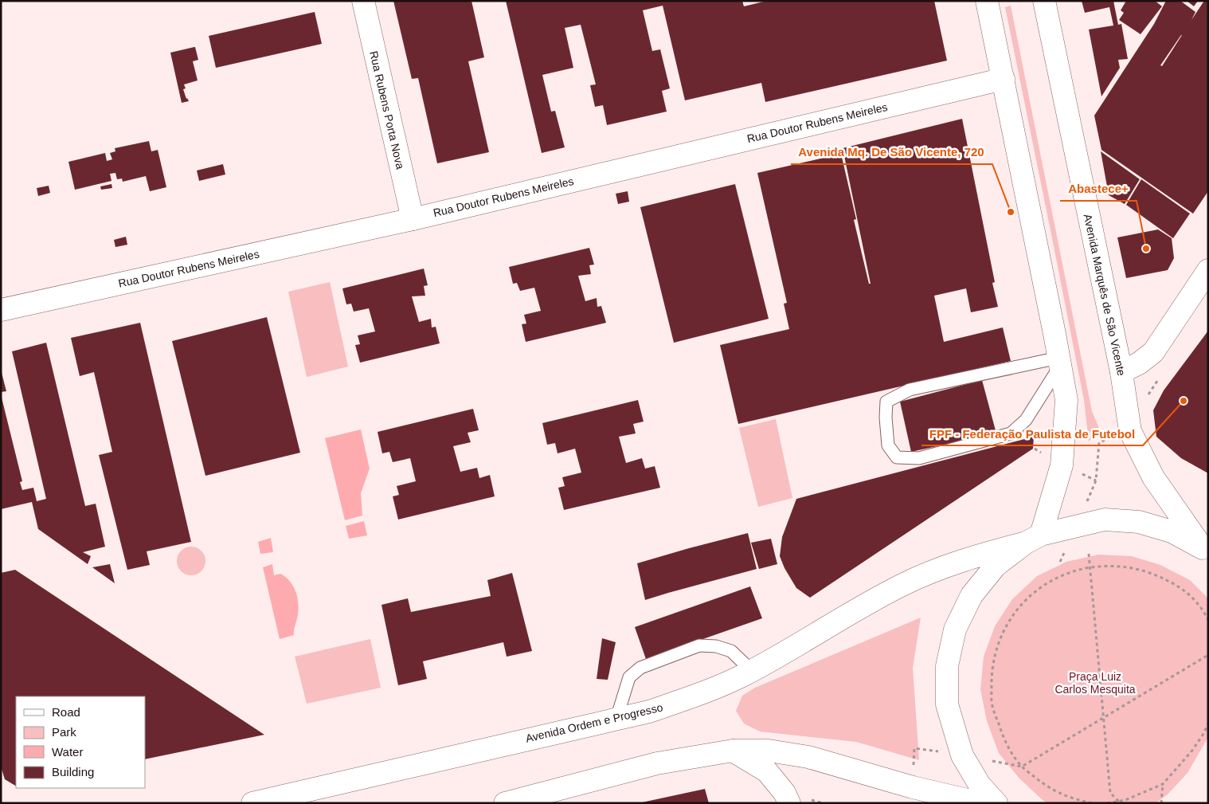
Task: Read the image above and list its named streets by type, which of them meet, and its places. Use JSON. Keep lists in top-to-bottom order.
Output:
{
  "streets": {
    "main road": [
      "Rua Rubens Porta Nova",
      "Rua Doutor Rubens Meireles",
      "Avenida Marquês de São Vicente",
      "Avenida Ordem e Progresso"
    ]
  },
  "crossings": [
    ["Rua Rubens Porta Nova", "Rua Doutor Rubens Meireles"]
  ],
  "parks": ["Praça Luiz Carlos Mesquita"],
  "places": ["Avenida Mq. De São Vicente, 720", "Abastece+", "FPF - Federação Paulista de Futebol"],
  "legend": [
    "Road",
    "Park",
    "Water",
    "Building"
  ]
}
